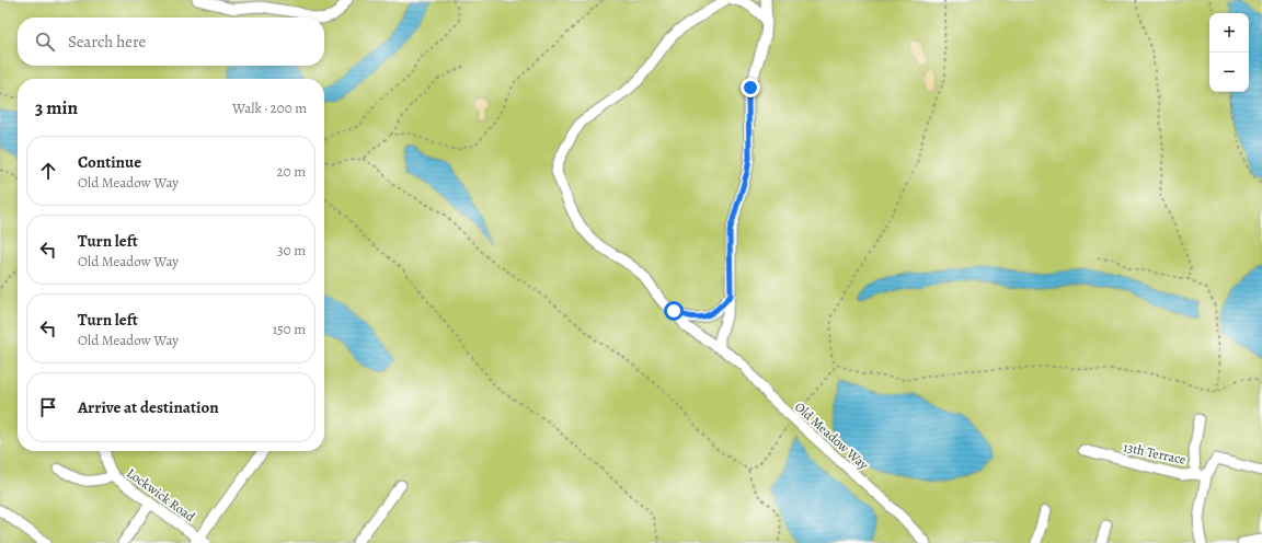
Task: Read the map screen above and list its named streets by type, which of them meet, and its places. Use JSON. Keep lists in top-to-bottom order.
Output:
{
  "streets": {
    "street": ["Old Meadow Way", "13th Terrace", "Lockwick Road"]
  },
  "page": {
    "map_buttons": ["+", "−"],
    "search": "Search here",
    "heading": ["3 min", "Walk · 200 m"],
    "list": [
      ["Continue", "Old Meadow Way", "20 m"],
      ["Turn left", "Old Meadow Way", "30 m"],
      ["Turn left", "Old Meadow Way", "150 m"],
      "Arrive at destination"
    ]
  }
}
